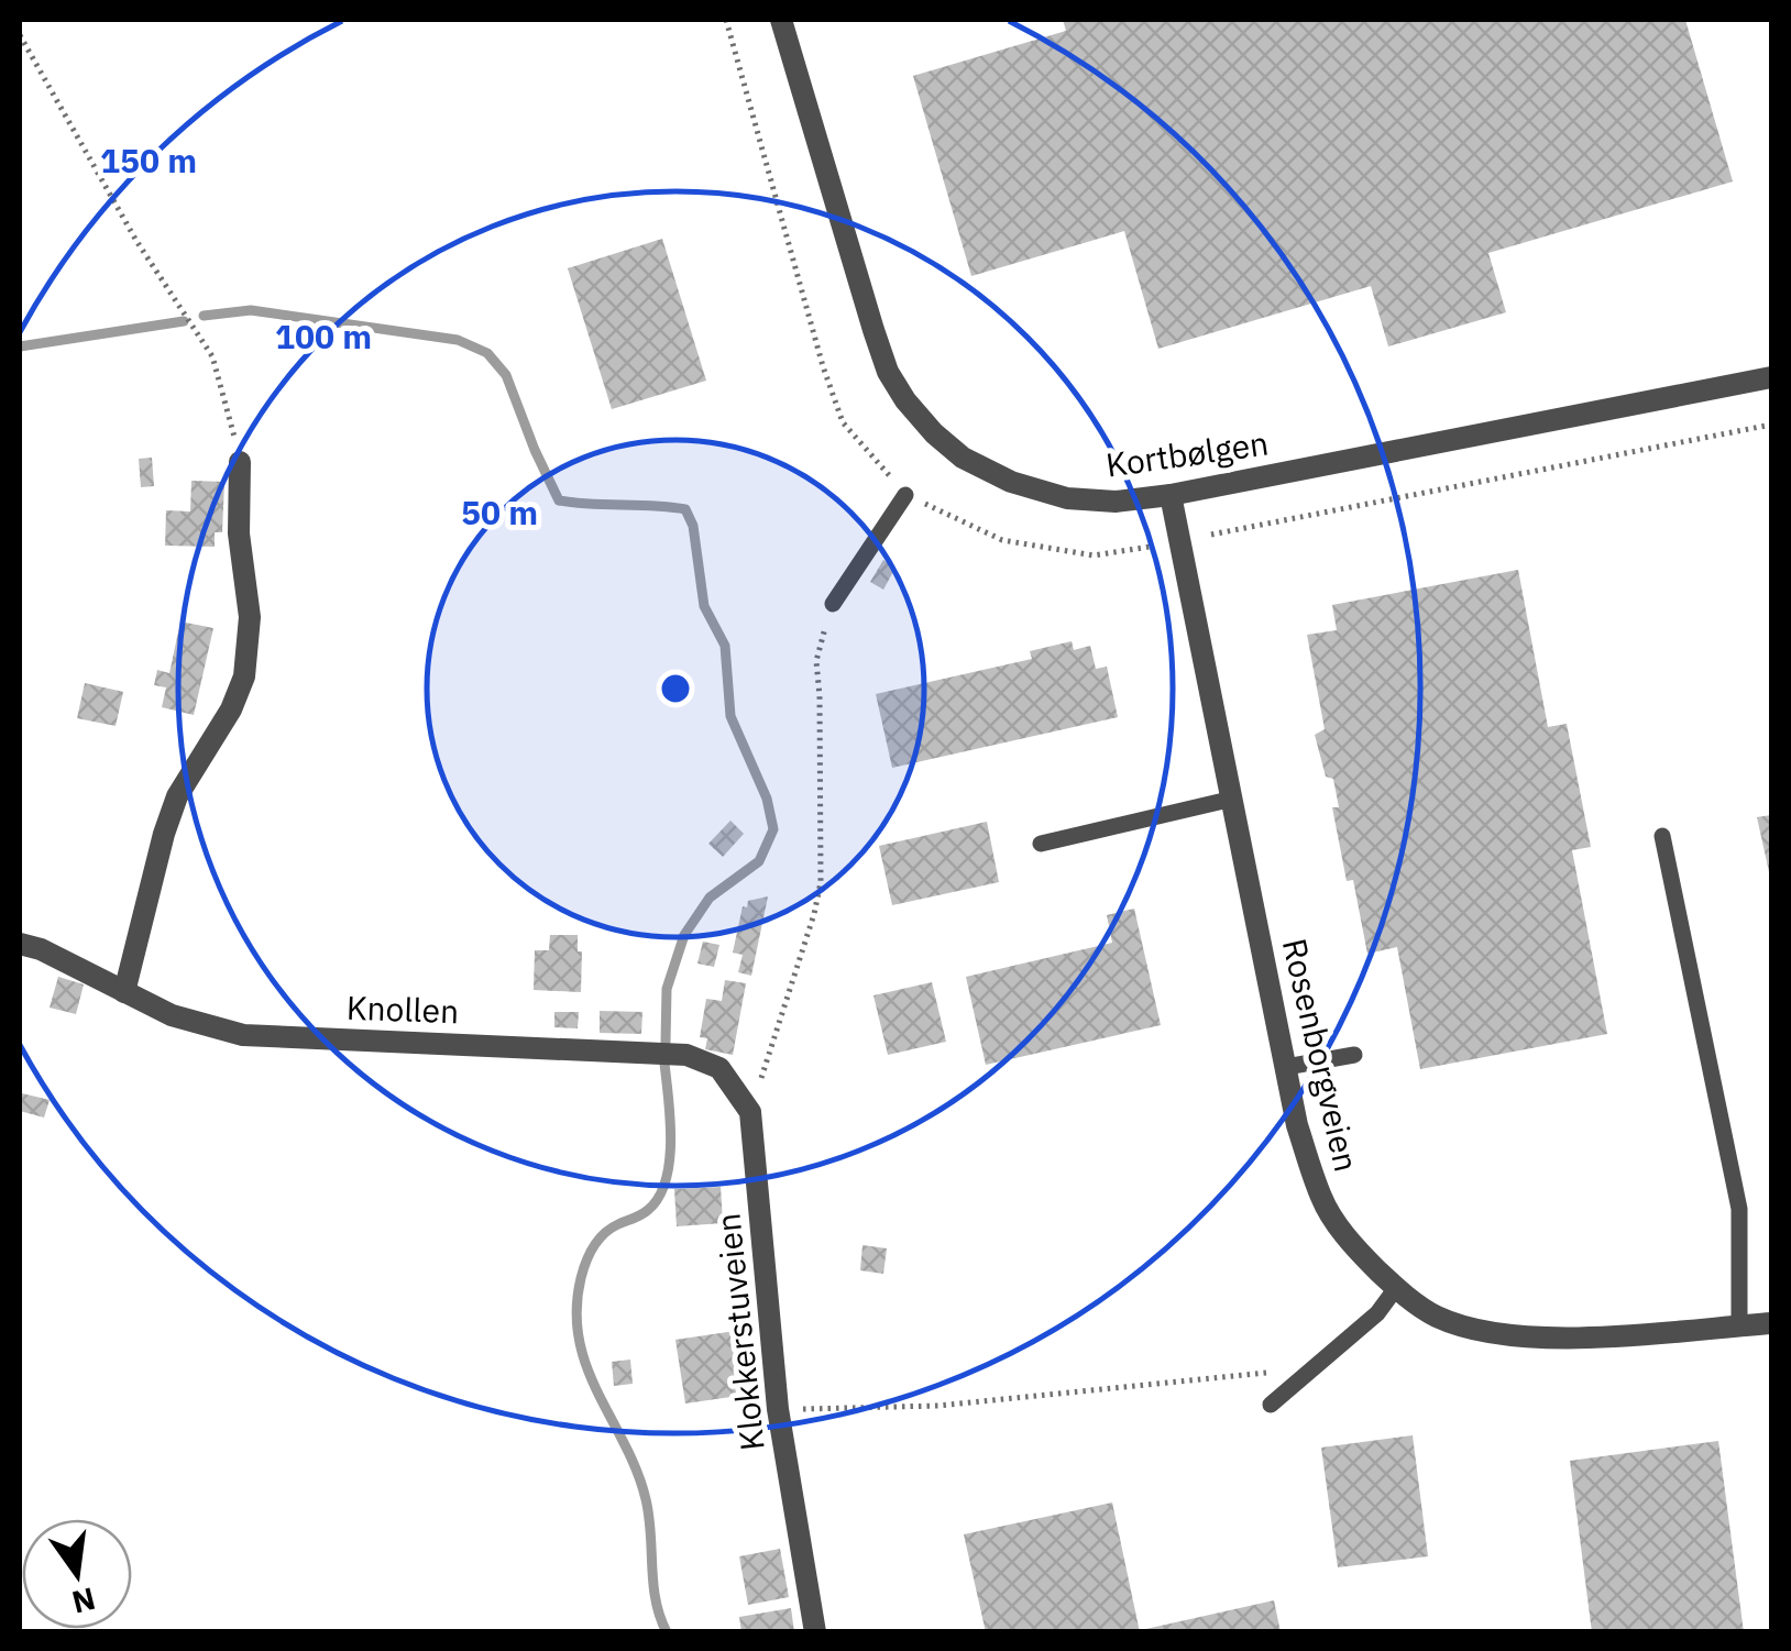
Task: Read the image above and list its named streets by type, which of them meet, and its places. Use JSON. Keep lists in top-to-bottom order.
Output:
{
  "streets": {
    "street": [
      "Kortbølgen",
      "Knollen",
      "Rosenborgveien",
      "Klokkerstuveien"
    ]
  },
  "crossings": [
    ["Kortbølgen", "Rosenborgveien"],
    ["Knollen", "Klokkerstuveien"]
  ],
  "north": "bottom",
  "rings": ["150 m", "100 m", "50 m"]
}
